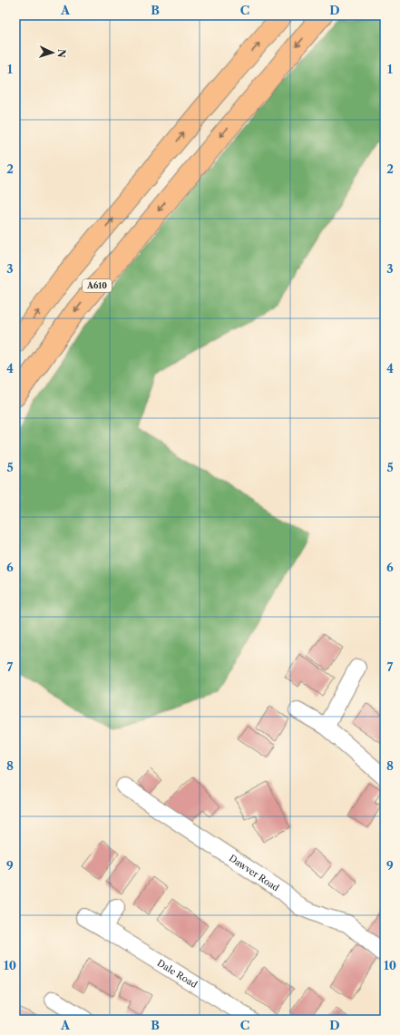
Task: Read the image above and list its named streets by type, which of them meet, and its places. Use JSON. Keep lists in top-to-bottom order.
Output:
{
  "streets": {
    "highway": ["A610"],
    "street": ["Dawver Road", "Dale Road"]
  },
  "north": "right",
  "grid": {
    "columns": [
      "A",
      "B",
      "C",
      "D"
    ],
    "rows": [
      "1",
      "2",
      "3",
      "4",
      "5",
      "6",
      "7",
      "8",
      "9",
      "10"
    ]
  }
}
